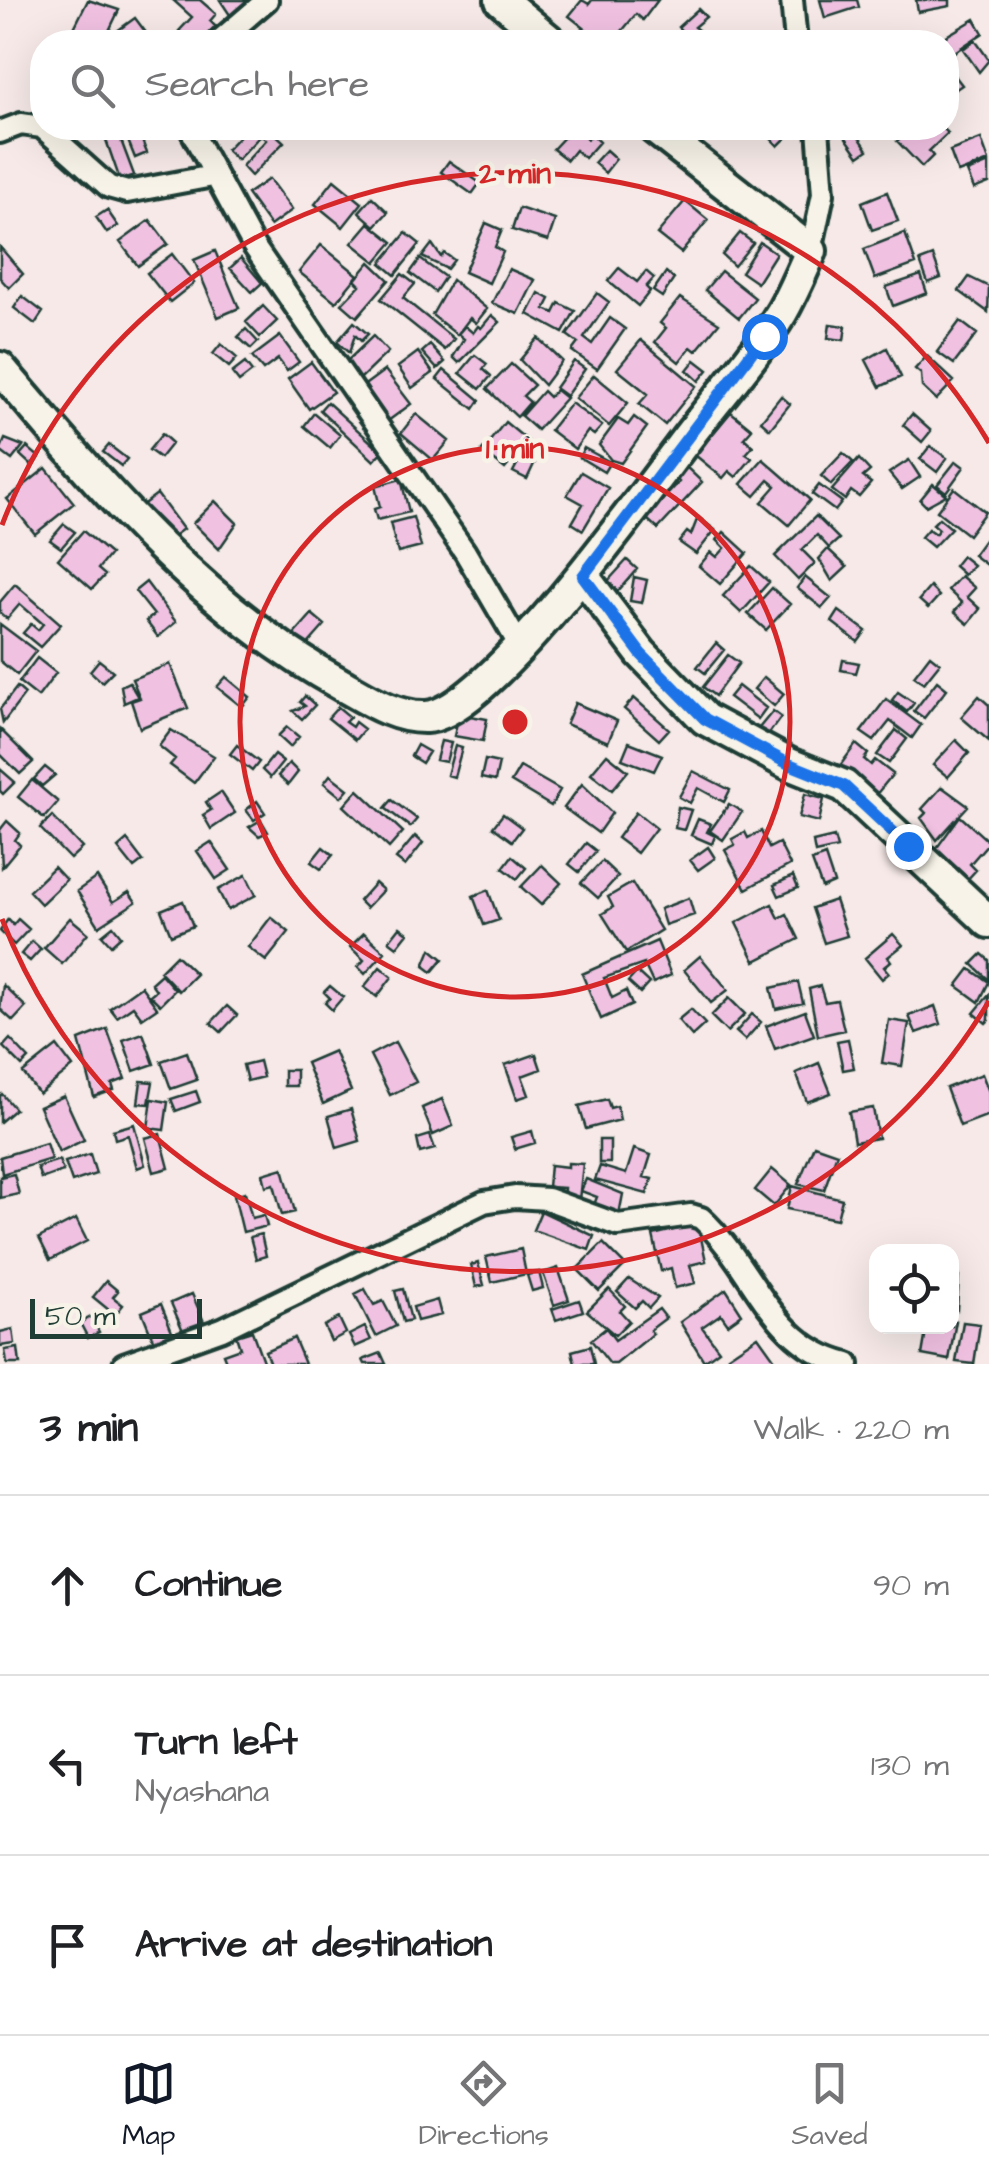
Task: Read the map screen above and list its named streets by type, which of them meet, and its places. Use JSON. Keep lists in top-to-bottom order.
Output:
{
  "scale_bar": "50 m",
  "page": {
    "search": "Search here",
    "scale": "50 m",
    "heading": ["3 min", "Walk · 220 m"],
    "list": [
      ["Continue", "90 m"],
      ["Turn left", "Nyashana", "130 m"],
      "Arrive at destination"
    ],
    "nav": ["Map", "Directions", "Saved"]
  },
  "rings": ["2 min", "1 min"]
}
